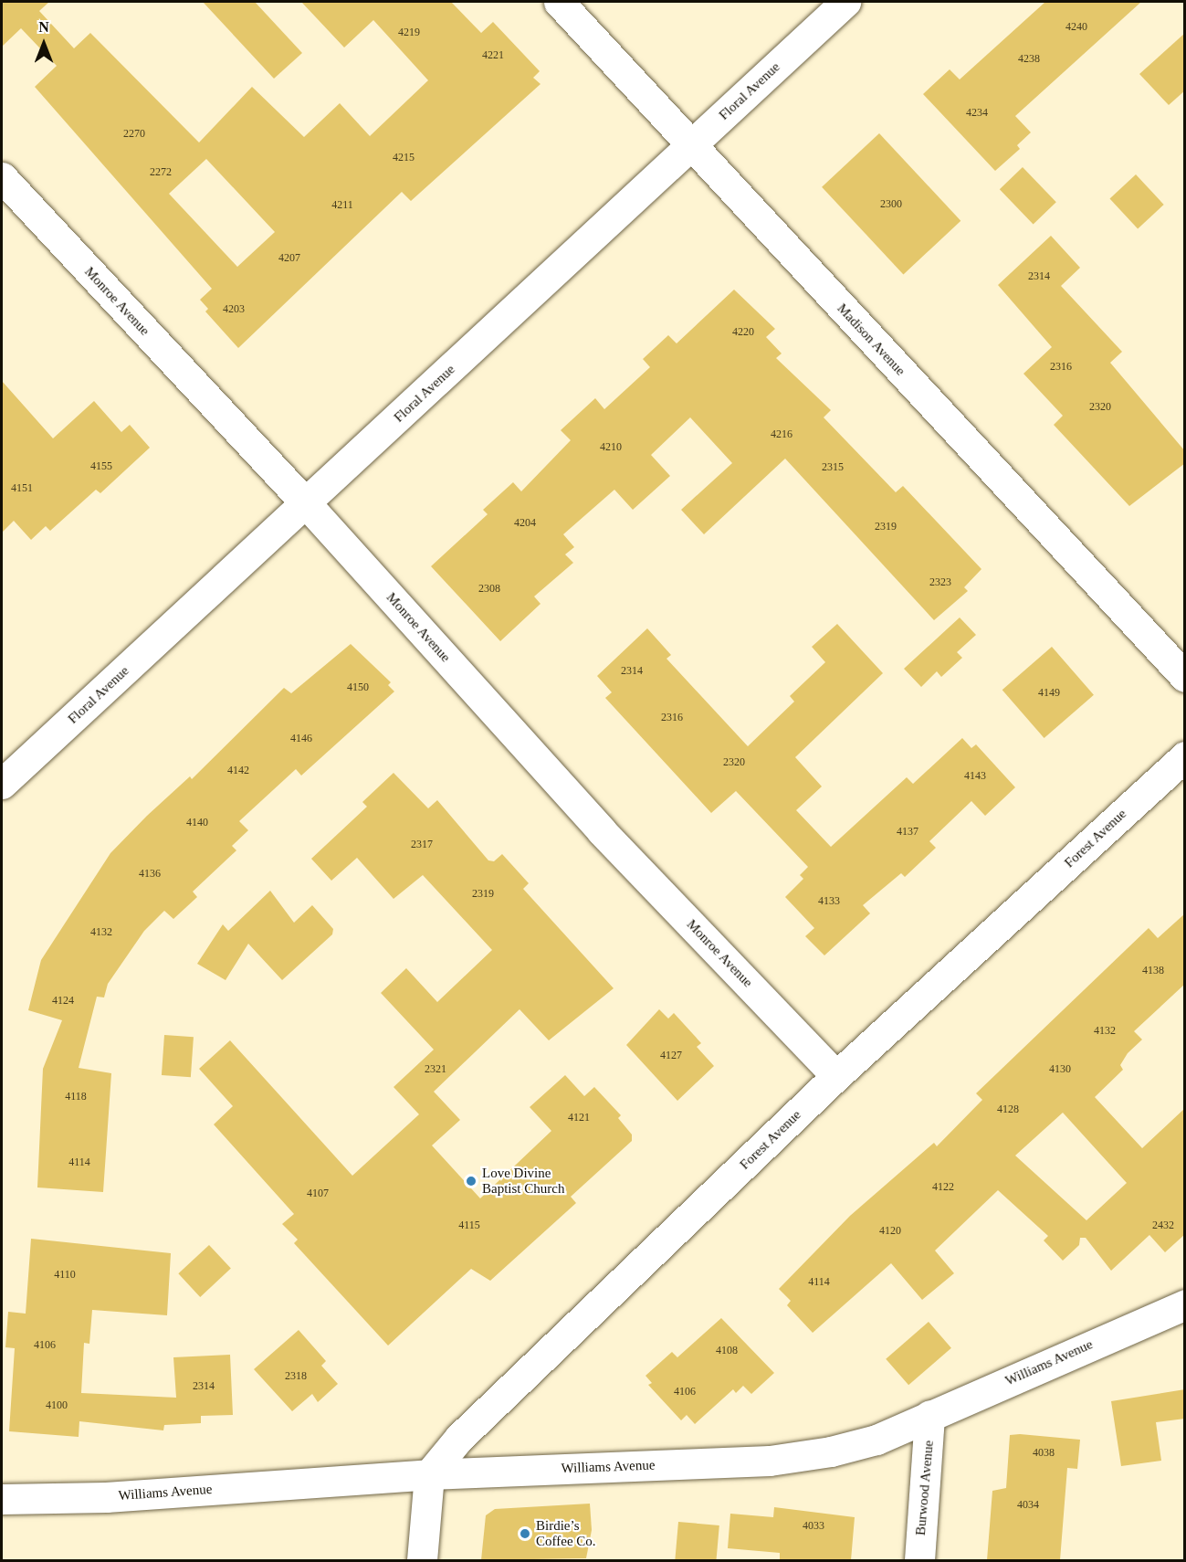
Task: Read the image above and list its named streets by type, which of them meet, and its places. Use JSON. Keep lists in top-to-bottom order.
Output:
{
  "streets": {
    "street": [
      "Floral Avenue",
      "Monroe Avenue",
      "Madison Avenue",
      "Forest Avenue",
      "Williams Avenue",
      "Burwood Avenue"
    ]
  },
  "crossings": [
    ["Floral Avenue", "Monroe Avenue"],
    ["Floral Avenue", "Madison Avenue"],
    ["Monroe Avenue", "Forest Avenue"],
    ["Forest Avenue", "Williams Avenue"],
    ["Williams Avenue", "Burwood Avenue"]
  ],
  "places": ["Love Divine Baptist Church", "Birdie’s Coffee Co."],
  "house_numbers": [
    "4240",
    "4219",
    "4221",
    "4238",
    "4234",
    "2270",
    "4215",
    "2272",
    "2300",
    "4211",
    "4207",
    "2314",
    "4203",
    "4220",
    "2316",
    "2320",
    "4216",
    "4210",
    "4155",
    "2315",
    "4151",
    "4204",
    "2319",
    "2323",
    "2308",
    "2314",
    "4150",
    "4149",
    "2316",
    "4146",
    "2320",
    "4142",
    "4143",
    "4140",
    "4137",
    "2317",
    "4136",
    "2319",
    "4133",
    "4132",
    "4138",
    "4124",
    "4132",
    "4127",
    "2321",
    "4130",
    "4118",
    "4128",
    "4121",
    "4114",
    "4122",
    "4107",
    "4115",
    "2432",
    "4120",
    "4110",
    "4114",
    "4106",
    "4108",
    "2318",
    "2314",
    "4106",
    "4100",
    "4038",
    "4034",
    "4033"
  ],
  "north": "top"
}
